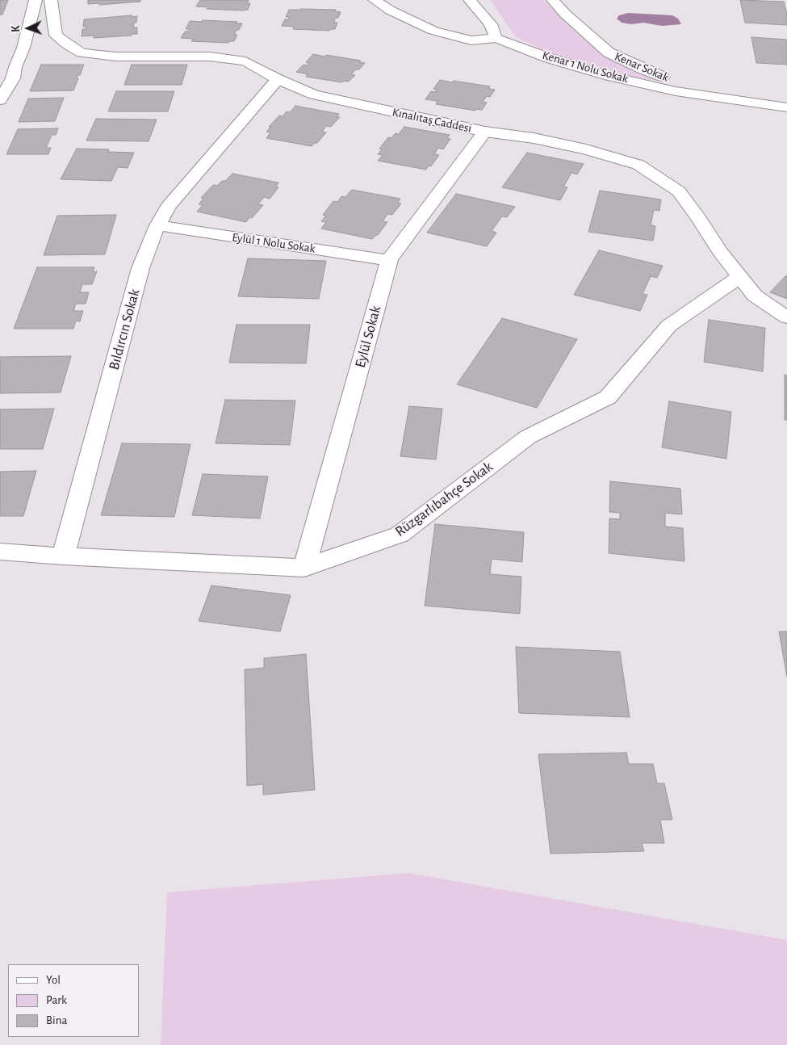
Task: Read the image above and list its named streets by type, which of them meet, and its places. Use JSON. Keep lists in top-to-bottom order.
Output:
{
  "streets": {
    "street": [
      "Kenar 1 Nolu Sokak",
      "Kenar Sokak",
      "Kınalıtaş Caddesi",
      "Eylül 1 Nolu Sokak",
      "Bıldırcın Sokak",
      "Eylül Sokak",
      "Rüzgarlıbahçe Sokak"
    ]
  },
  "crossings": [
    ["Kenar 1 Nolu Sokak", "Kenar Sokak"],
    ["Kınalıtaş Caddesi", "Bıldırcın Sokak"],
    ["Kınalıtaş Caddesi", "Eylül Sokak"],
    ["Kınalıtaş Caddesi", "Rüzgarlıbahçe Sokak"],
    ["Eylül 1 Nolu Sokak", "Bıldırcın Sokak"],
    ["Eylül 1 Nolu Sokak", "Eylül Sokak"],
    ["Bıldırcın Sokak", "Rüzgarlıbahçe Sokak"],
    ["Eylül Sokak", "Rüzgarlıbahçe Sokak"]
  ],
  "legend": ["Yol", "Park", "Bina"],
  "north": "left"
}
